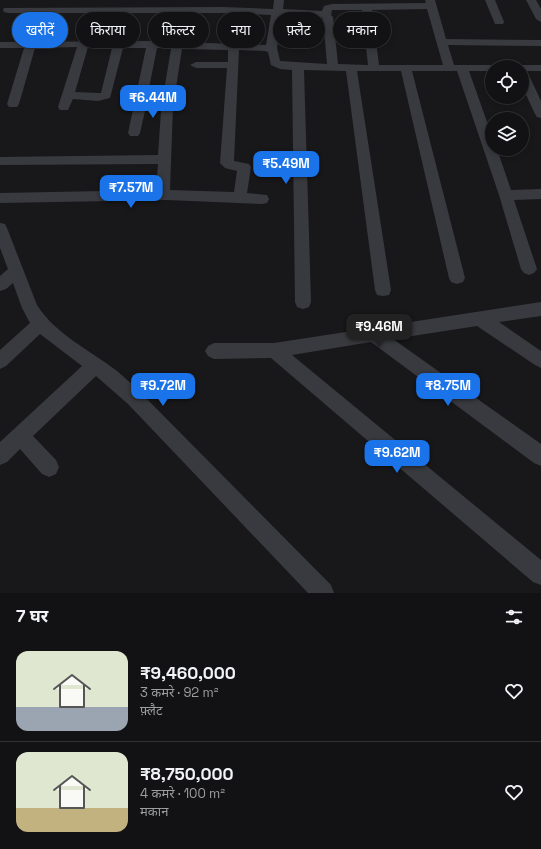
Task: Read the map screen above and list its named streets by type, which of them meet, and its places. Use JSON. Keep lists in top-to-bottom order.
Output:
{
  "page": {
    "chip": [
      "खरीदें",
      "किराया",
      "फ़िल्टर",
      "नया",
      "फ़्लैट",
      "मकान"
    ],
    "price": [
      "₹6.44M",
      "₹5.49M",
      "₹7.57M",
      "₹9.46M",
      "₹9.72M",
      "₹8.75M",
      "₹9.62M"
    ],
    "heading": "7 घर",
    "list": [
      {
        "name": "₹9,460,000",
        "note": "3 कमरे · 92 m² · फ़्लैट"
      },
      {
        "name": "₹8,750,000",
        "note": "4 कमरे · 100 m² · मकान"
      }
    ]
  }
}
